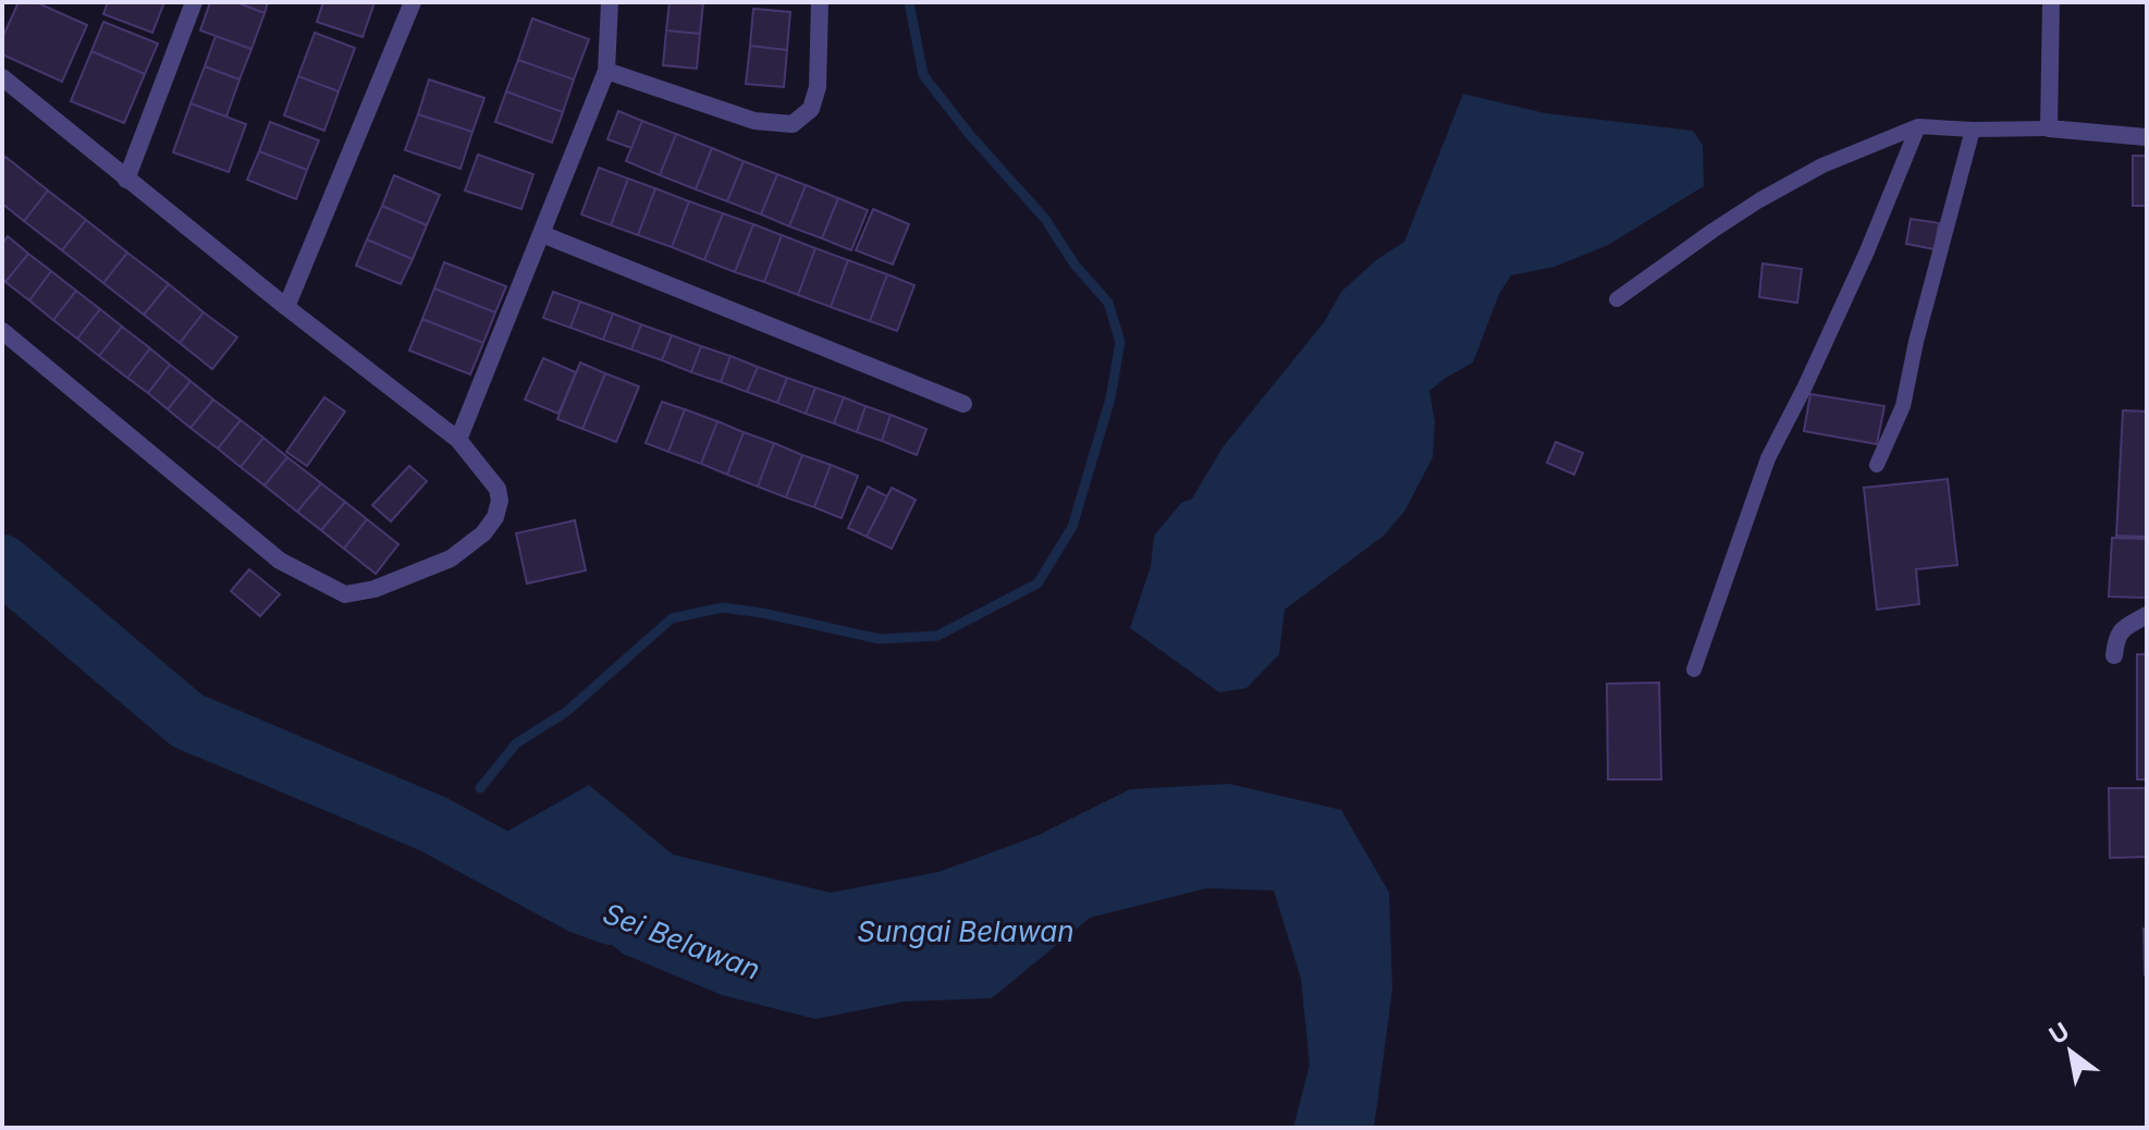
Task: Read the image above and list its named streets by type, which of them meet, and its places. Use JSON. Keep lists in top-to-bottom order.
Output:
{
  "water": ["Sungai Belawan", "Sei Belawan"],
  "north": "top left"
}
